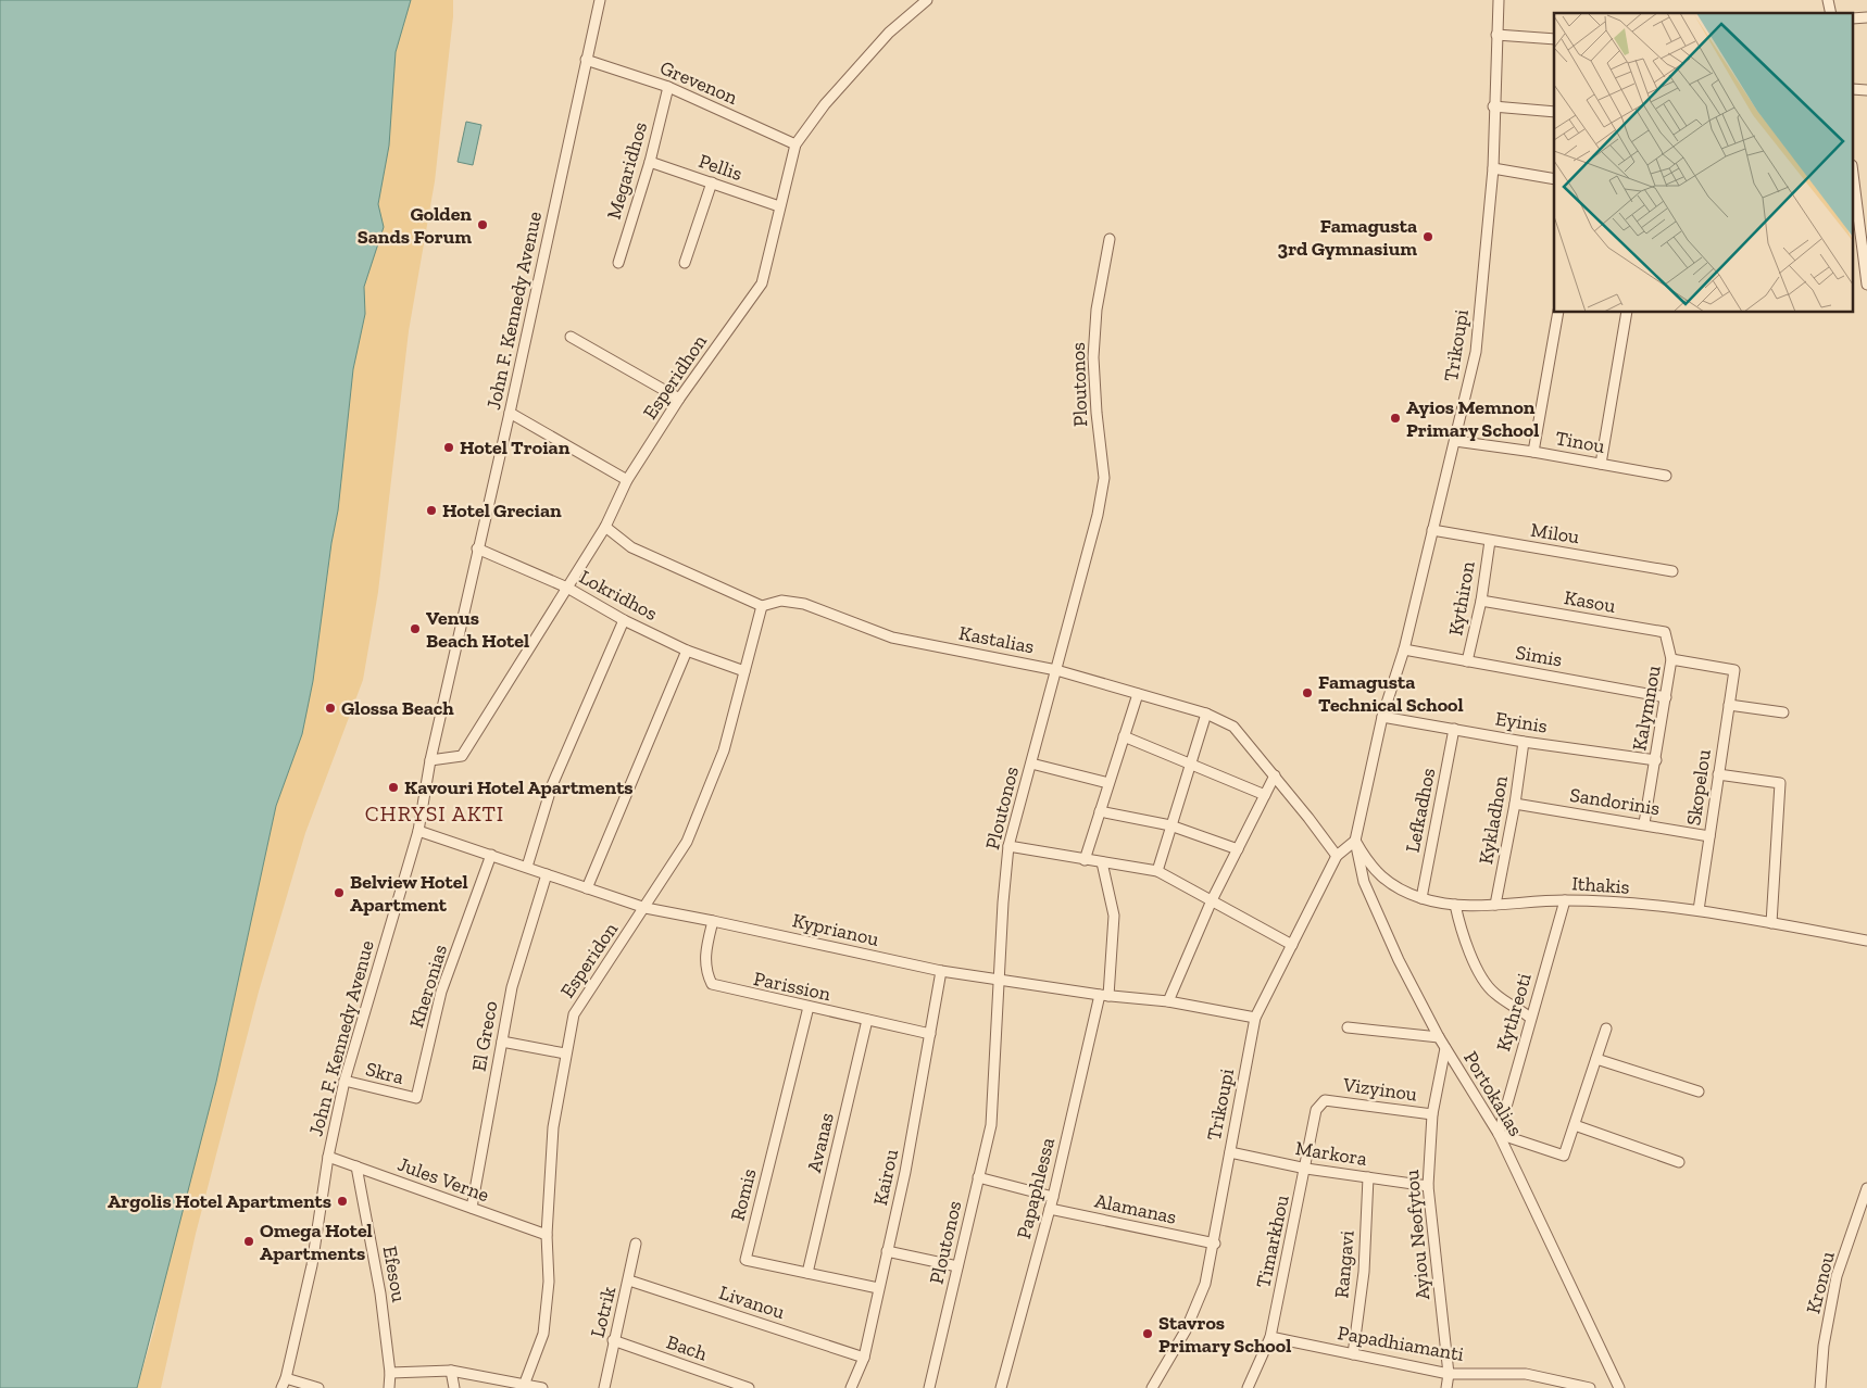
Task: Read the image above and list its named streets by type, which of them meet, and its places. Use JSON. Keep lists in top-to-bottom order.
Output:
{
  "streets": {
    "street": [
      "Grevenon",
      "Pellis",
      "Megaridhos",
      "John F. Kennedy Avenue",
      "Trikoupi",
      "Esperidhon",
      "Ploutonos",
      "Tinou",
      "Milou",
      "Lokridhos",
      "Kythiron",
      "Kasou",
      "Kastalias",
      "Simis",
      "Kalymnou",
      "Eyinis",
      "Skopelou",
      "Sandorinis",
      "Lefkadhos",
      "Kykladhon",
      "Ithakis",
      "Kyprianou",
      "Esperidon",
      "Kheronias",
      "Parission",
      "Kythreoti",
      "El Greco",
      "Skra",
      "Vizyinou",
      "Portokalias",
      "Avanas",
      "Markora",
      "Kairou",
      "Jules Verne",
      "Papaphlessa",
      "Romis",
      "Alamanas",
      "Ayiou Neofytou",
      "Timarkhou",
      "Rangavi",
      "Efesou",
      "Kronou",
      "Livanou",
      "Lotrik",
      "Papadhiamanti",
      "Bach"
    ]
  },
  "crossings": [
    ["Grevenon", "Megaridhos"],
    ["Grevenon", "John F. Kennedy Avenue"],
    ["Grevenon", "Esperidhon"],
    ["Pellis", "Megaridhos"],
    ["Pellis", "Esperidhon"],
    ["John F. Kennedy Avenue", "Esperidhon"],
    ["John F. Kennedy Avenue", "Lokridhos"],
    ["John F. Kennedy Avenue", "Kyprianou"],
    ["John F. Kennedy Avenue", "Skra"],
    ["John F. Kennedy Avenue", "Jules Verne"],
    ["Trikoupi", "Tinou"],
    ["Trikoupi", "Milou"],
    ["Trikoupi", "Kastalias"],
    ["Trikoupi", "Simis"],
    ["Trikoupi", "Eyinis"],
    ["Trikoupi", "Ithakis"],
    ["Trikoupi", "Kyprianou"],
    ["Trikoupi", "Portokalias"],
    ["Trikoupi", "Markora"],
    ["Trikoupi", "Alamanas"],
    ["Esperidhon", "Lokridhos"],
    ["Ploutonos", "Kastalias"],
    ["Ploutonos", "Kyprianou"],
    ["Milou", "Kythiron"],
    ["Lokridhos", "Esperidon"],
    ["Kythiron", "Kasou"],
    ["Kythiron", "Simis"],
    ["Kasou", "Kalymnou"],
    ["Kastalias", "Esperidon"],
    ["Simis", "Kalymnou"],
    ["Kalymnou", "Eyinis"],
    ["Kalymnou", "Skopelou"],
    ["Kalymnou", "Sandorinis"],
    ["Eyinis", "Lefkadhos"],
    ["Eyinis", "Kykladhon"],
    ["Skopelou", "Sandorinis"],
    ["Skopelou", "Ithakis"],
    ["Sandorinis", "Kykladhon"],
    ["Lefkadhos", "Ithakis"],
    ["Kykladhon", "Ithakis"],
    ["Ithakis", "Kythreoti"],
    ["Ithakis", "Portokalias"],
    ["Kyprianou", "Esperidon"],
    ["Kyprianou", "Kheronias"],
    ["Kyprianou", "Parission"],
    ["Kyprianou", "El Greco"],
    ["Kyprianou", "Kairou"],
    ["Kyprianou", "Papaphlessa"],
    ["Esperidon", "Jules Verne"],
    ["Kheronias", "Skra"],
    ["Parission", "Avanas"],
    ["Parission", "Kairou"],
    ["Parission", "Romis"],
    ["Kythreoti", "Portokalias"],
    ["El Greco", "Jules Verne"],
    ["Vizyinou", "Ayiou Neofytou"],
    ["Vizyinou", "Timarkhou"],
    ["Portokalias", "Ayiou Neofytou"],
    ["Avanas", "Romis"],
    ["Markora", "Ayiou Neofytou"],
    ["Markora", "Timarkhou"],
    ["Markora", "Rangavi"],
    ["Kairou", "Romis"],
    ["Kairou", "Livanou"],
    ["Jules Verne", "Efesou"],
    ["Papaphlessa", "Alamanas"],
    ["Ayiou Neofytou", "Papadhiamanti"],
    ["Timarkhou", "Papadhiamanti"],
    ["Rangavi", "Papadhiamanti"],
    ["Livanou", "Lotrik"],
    ["Lotrik", "Bach"]
  ],
  "districts": ["CHRYSI AKTI"],
  "places": [
    "Golden Sands Forum",
    "Famagusta 3rd Gymnasium",
    "Ayios Memnon Primary School",
    "Hotel Troian",
    "Hotel Grecian",
    "Venus Beach Hotel",
    "Famagusta Technical School",
    "Glossa Beach",
    "Kavouri Hotel Apartments",
    "Belview Hotel Apartment",
    "Argolis Hotel Apartments",
    "Omega Hotel Apartments",
    "Stavros Primary School"
  ]
}
